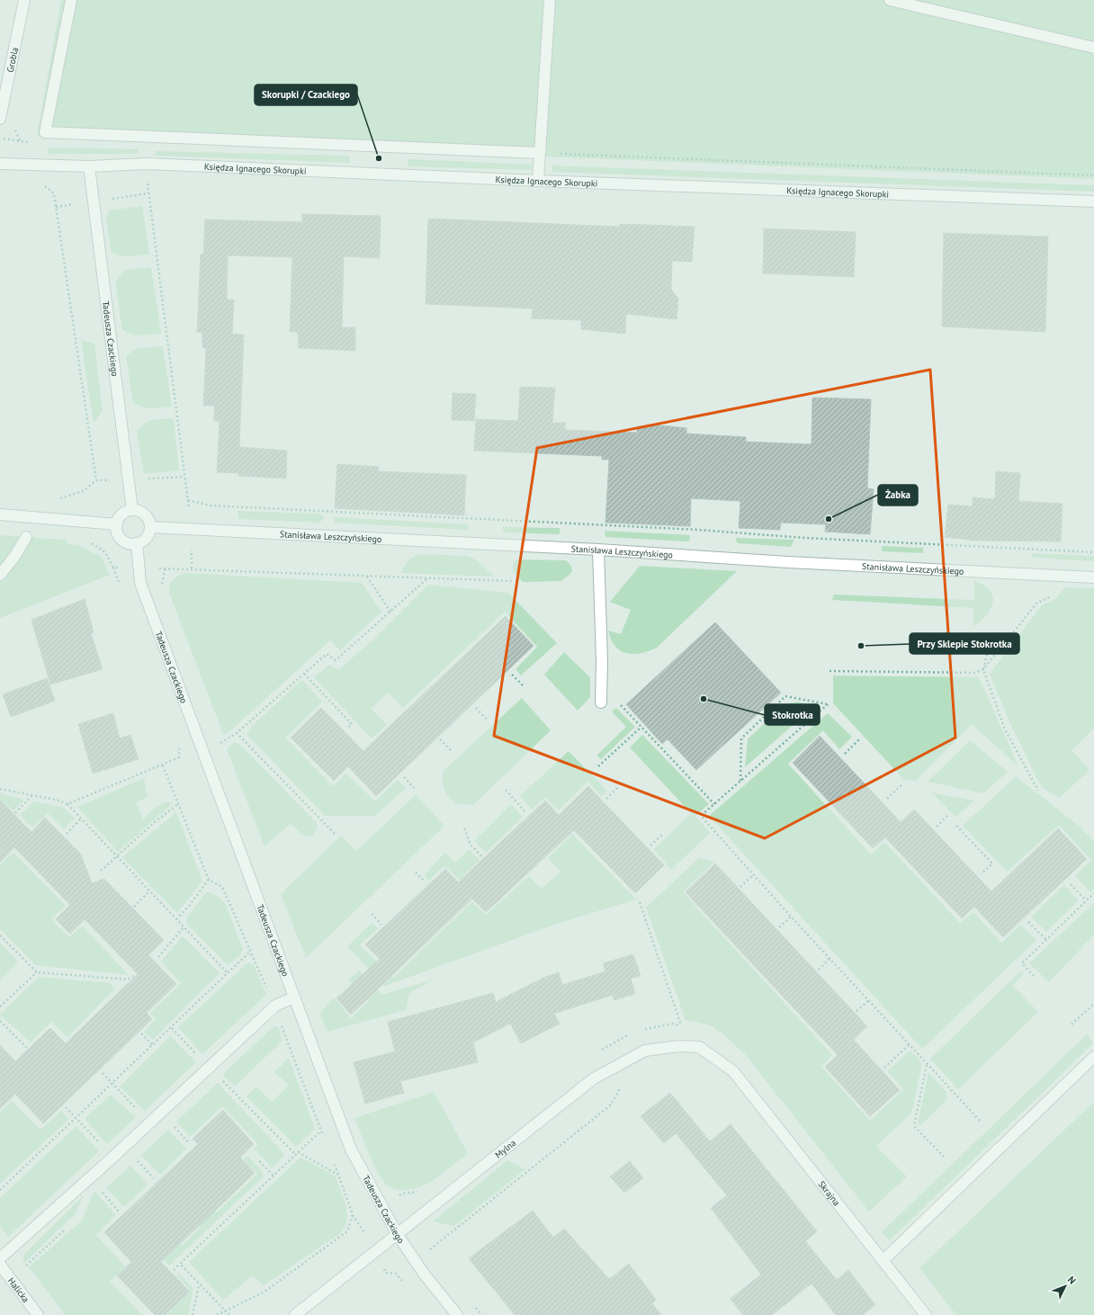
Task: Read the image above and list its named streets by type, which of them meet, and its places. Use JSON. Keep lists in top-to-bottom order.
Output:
{
  "streets": {
    "street": [
      "Grobla",
      "Księdza Ignacego Skorupki",
      "Tadeusza Czackiego",
      "Stanisława Leszczyńskiego",
      "Mylna",
      "Skrajna",
      "Halicka"
    ]
  },
  "crossings": [
    ["Księdza Ignacego Skorupki", "Tadeusza Czackiego"],
    ["Tadeusza Czackiego", "Stanisława Leszczyńskiego"],
    ["Tadeusza Czackiego", "Mylna"],
    ["Mylna", "Skrajna"]
  ],
  "places": [
    "Skorupki / Czackiego",
    "Żabka",
    "Przy Sklepie Stokrotka",
    "Stokrotka"
  ],
  "north": "top right"
}
